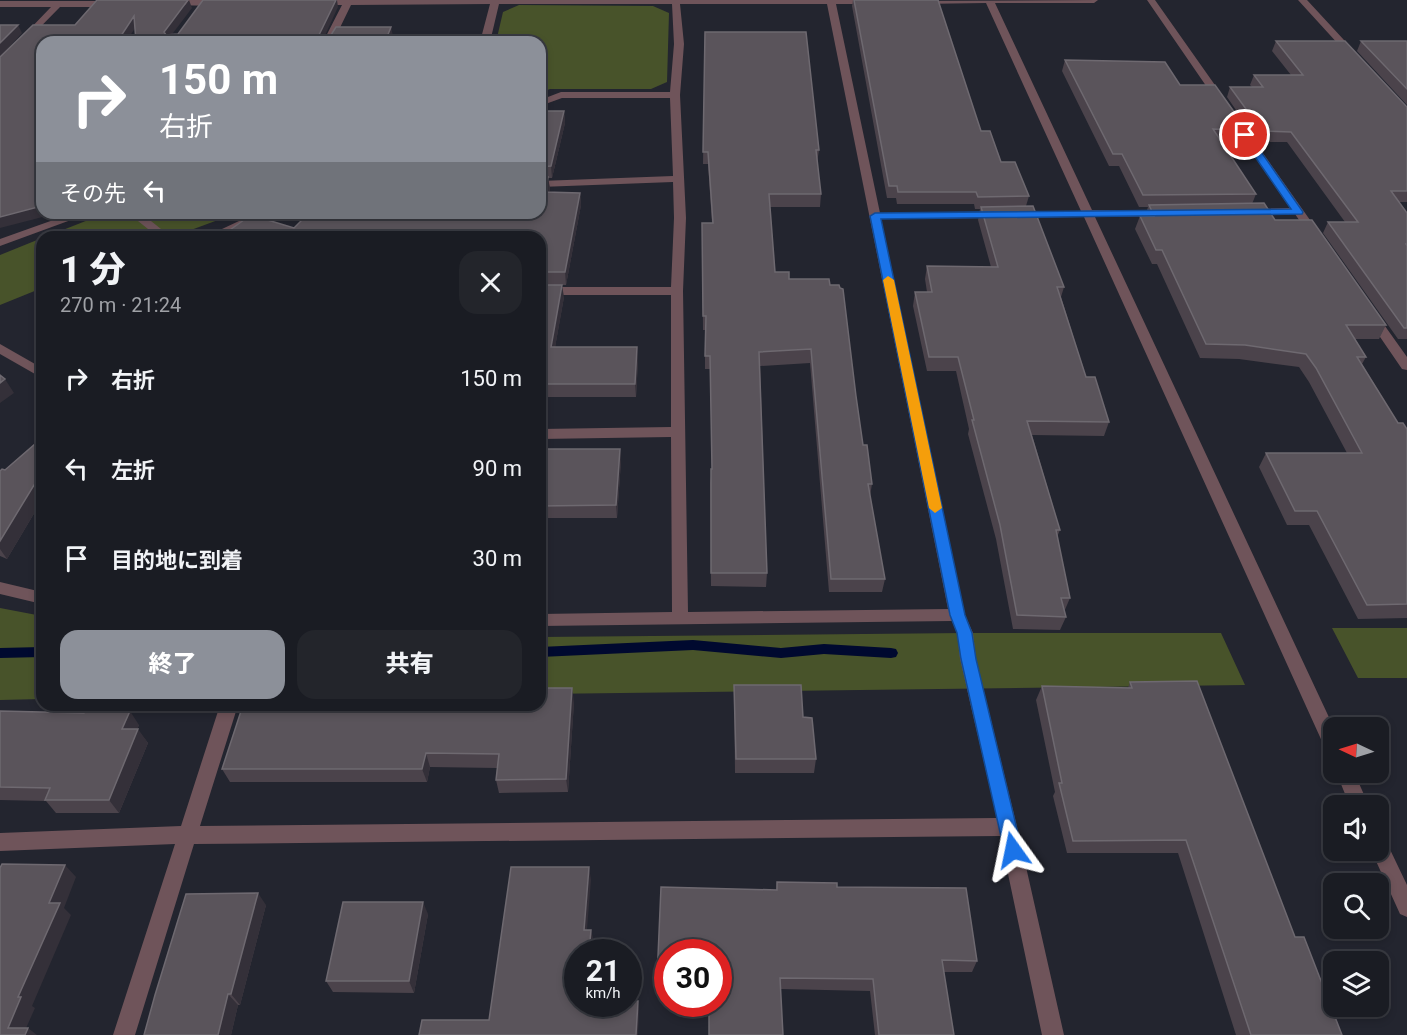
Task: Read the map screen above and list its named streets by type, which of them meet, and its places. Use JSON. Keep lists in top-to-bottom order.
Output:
{
  "north": "left",
  "page": {
    "turn": ["150 m", "右折"],
    "then": "その先",
    "heading": ["1 分", "270 m · 21:24"],
    "list": [
      {
        "name": "右折",
        "value": "150 m"
      },
      {
        "name": "左折",
        "value": "90 m"
      },
      {
        "name": "目的地に到着",
        "value": "30 m"
      }
    ],
    "buttons": ["終了", "共有"],
    "speed": "21 km/h",
    "limit": "30"
  }
}
